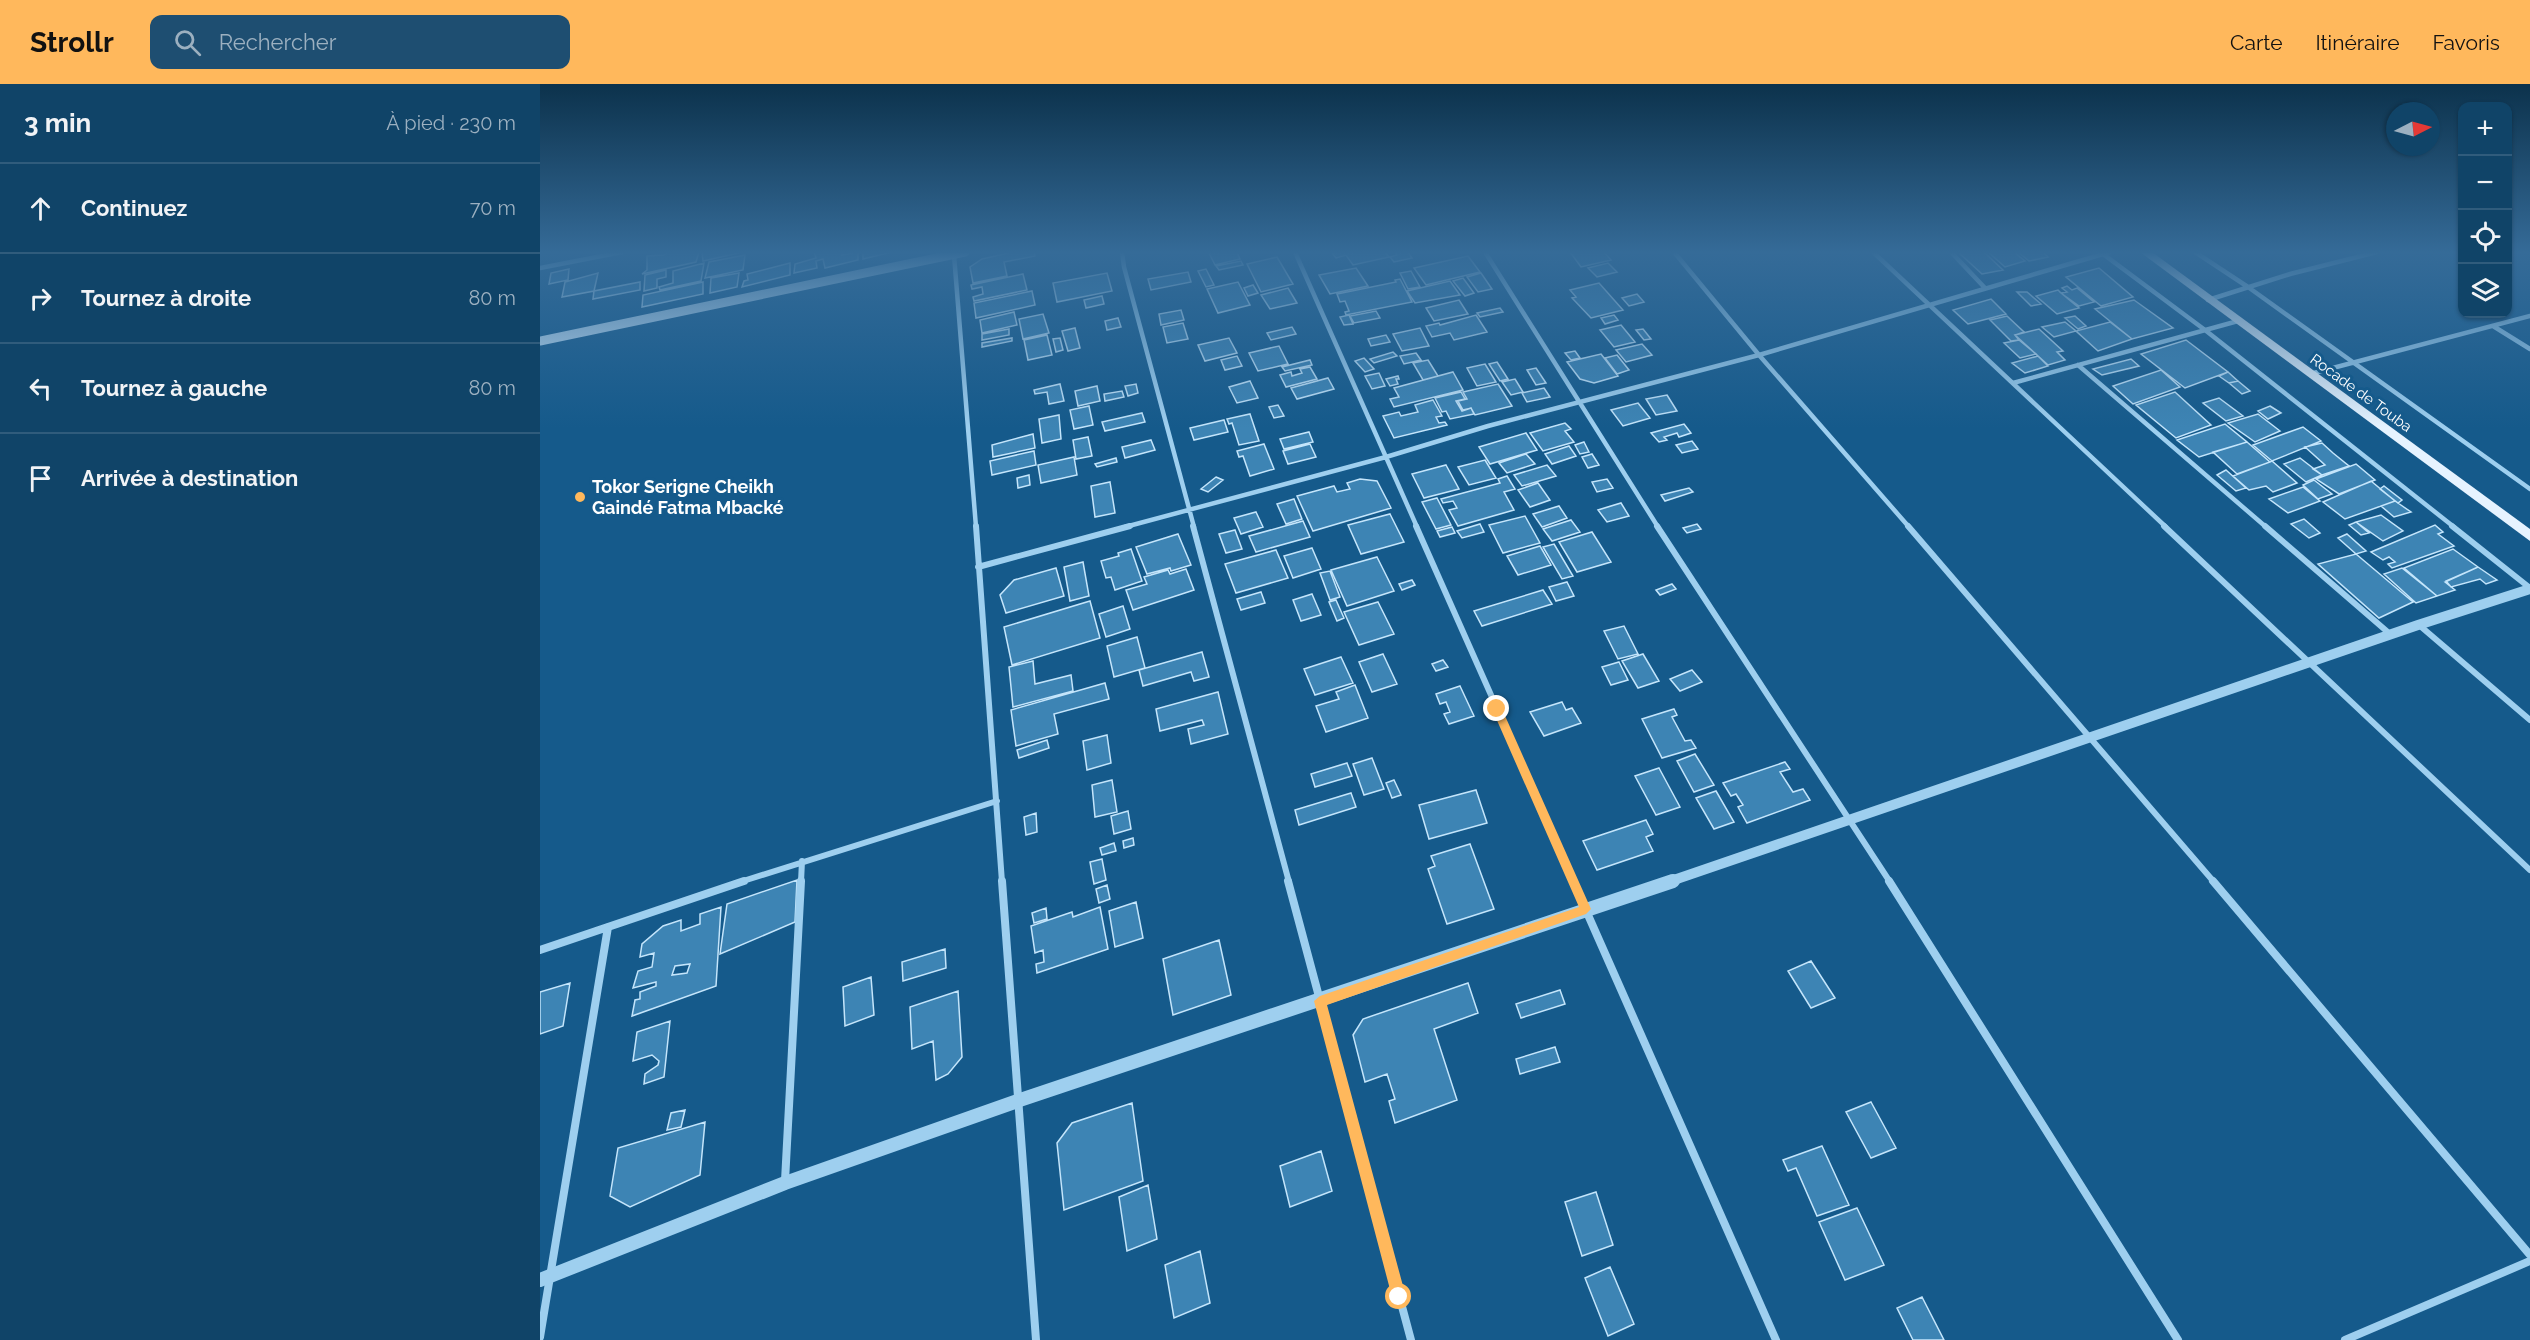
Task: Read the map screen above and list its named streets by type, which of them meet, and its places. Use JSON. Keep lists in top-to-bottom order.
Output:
{
  "streets": {
    "main road": ["Rocade de Touba"]
  },
  "places": ["Tokor Serigne Cheikh Gaindé Fatma Mbacké"],
  "north": "right",
  "page": {
    "header": "Strollr",
    "search": "Rechercher",
    "nav": ["Carte", "Itinéraire", "Favoris"],
    "heading": ["3 min", "À pied · 230 m"],
    "map_buttons": ["+", "−"],
    "list": [
      ["Continuez", "70 m"],
      ["Tournez à droite", "80 m"],
      ["Tournez à gauche", "80 m"],
      "Arrivée à destination"
    ]
  }
}
